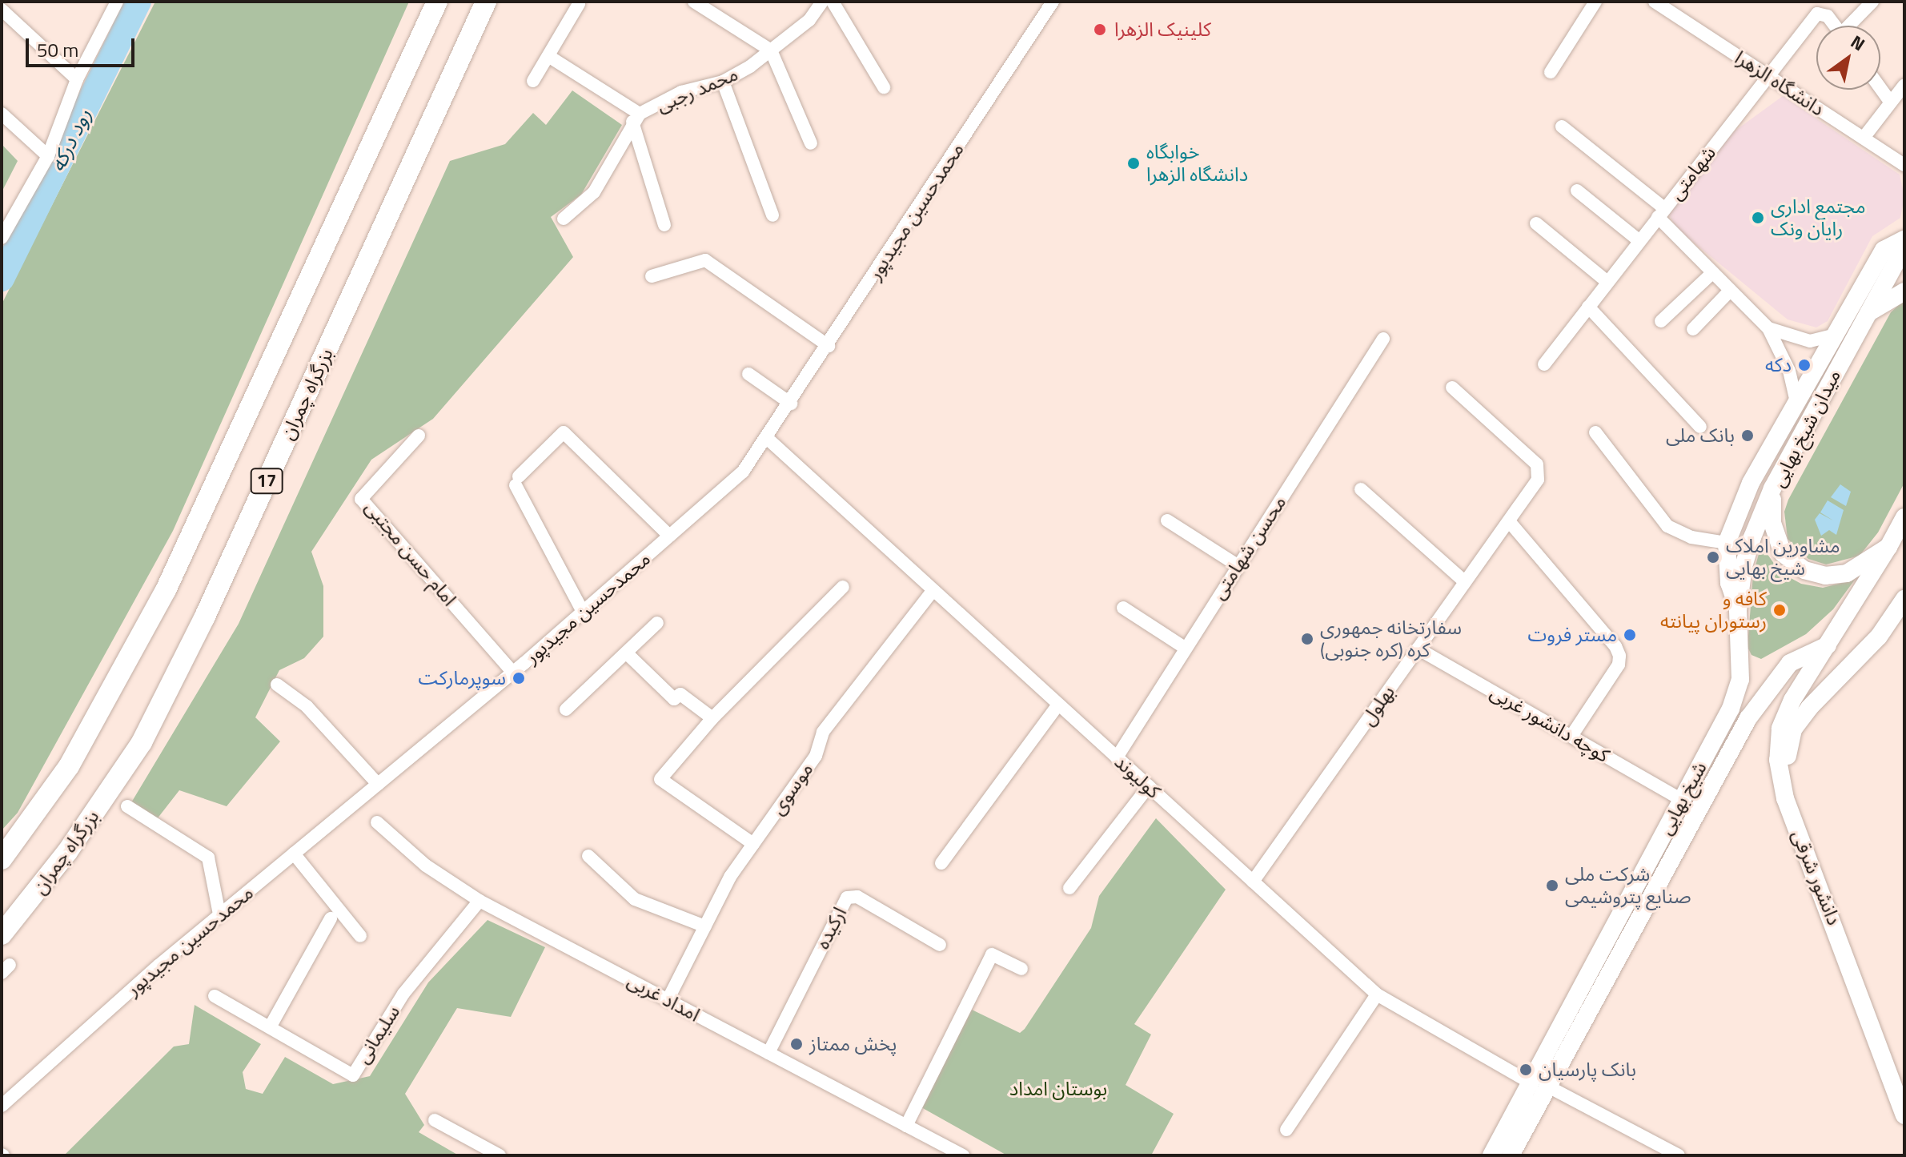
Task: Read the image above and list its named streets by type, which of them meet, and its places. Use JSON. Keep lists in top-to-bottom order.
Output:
{
  "streets": {
    "highway": ["بزرگراه چمران", "17"],
    "main road": ["میدان شیخ بهایی", "شیخ بهایی", "دانشور شرقی"],
    "street": [
      "دانشگاه الزهرا",
      "محمد رجبی",
      "شهامتی",
      "محمدحسین مجیدپور",
      "محسن شهامتی",
      "امام حسن مجتبی",
      "بهلول",
      "کوچه دانشور غربی",
      "کولیوند",
      "موسوی",
      "ارکیده",
      "امداد غربی",
      "سلیمانی"
    ]
  },
  "crossings": [
    ["دانشگاه الزهرا", "شهامتی"],
    ["محمدحسین مجیدپور", "امام حسن مجتبی"],
    ["محمدحسین مجیدپور", "کولیوند"],
    ["میدان شیخ بهایی", "شیخ بهایی"],
    ["محسن شهامتی", "کولیوند"],
    ["بهلول", "کوچه دانشور غربی"],
    ["بهلول", "کولیوند"],
    ["کوچه دانشور غربی", "شیخ بهایی"],
    ["کولیوند", "موسوی"],
    ["کولیوند", "شیخ بهایی"],
    ["موسوی", "امداد غربی"],
    ["شیخ بهایی", "دانشور شرقی"],
    ["ارکیده", "امداد غربی"],
    ["امداد غربی", "سلیمانی"]
  ],
  "water": ["رود درکه"],
  "parks": ["بوستان امداد"],
  "places": [
    "کلینیک الزهرا",
    "خوابگاه دانشگاه الزهرا",
    "مجتمع اداری رایان ونک",
    "دکه",
    "بانک ملی",
    "مشاورین املاک شیخ بهایی",
    "کافه و رستوران پیانته",
    "مستر فروت",
    "سفارتخانه جمهوری کره (کره جنوبی)",
    "سوپرمارکت",
    "شرکت ملی صنایع پتروشیمی",
    "پخش ممتاز",
    "بانک پارسیان"
  ],
  "scale_bar": "50 m",
  "north": "top right"
}
